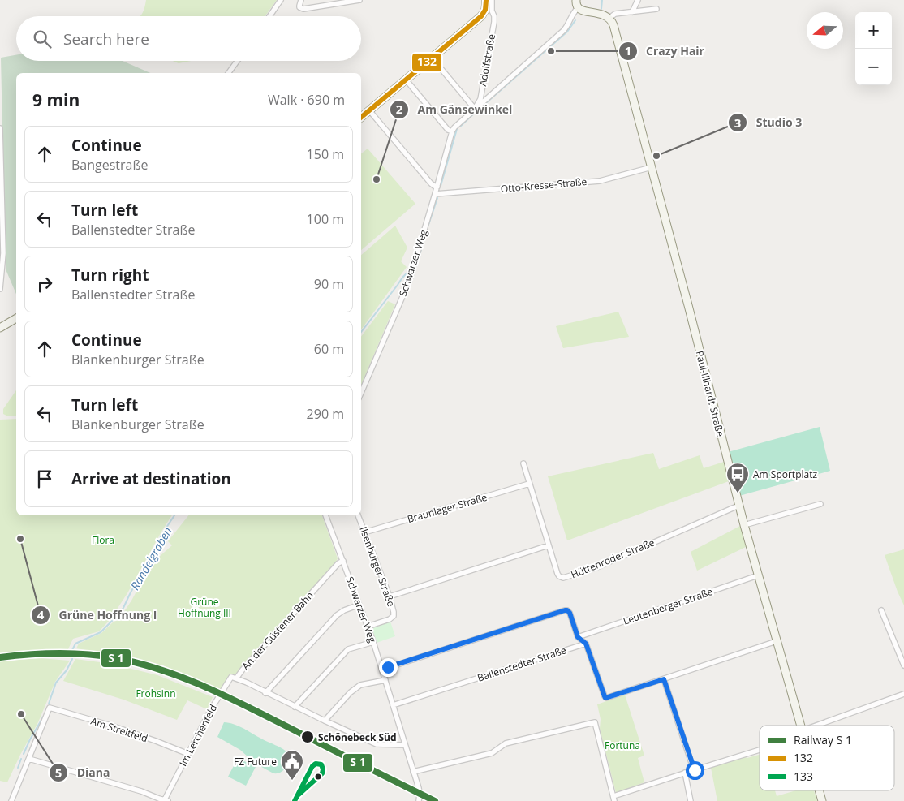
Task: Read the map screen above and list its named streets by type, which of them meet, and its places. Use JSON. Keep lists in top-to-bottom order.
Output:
{
  "streets": {
    "street": [
      "Adolfstraße",
      "Otto-Kresse-Straße",
      "Schwarzer Weg",
      "Paul-Illhardt-Straße",
      "Braunlager Straße",
      "Hüttenroder Straße",
      "Ilsenburger Straße",
      "Leutenberger Straße",
      "An der Güstener Bahn",
      "Ballenstedter Straße",
      "Am Streitfeld",
      "Im Lerchenfeld"
    ]
  },
  "crossings": [
    ["Otto-Kresse-Straße", "Schwarzer Weg"],
    ["Otto-Kresse-Straße", "Paul-Illhardt-Straße"],
    ["Schwarzer Weg", "Ilsenburger Straße"],
    ["Schwarzer Weg", "An der Güstener Bahn"],
    ["Schwarzer Weg", "Ballenstedter Straße"],
    ["Paul-Illhardt-Straße", "Hüttenroder Straße"],
    ["Paul-Illhardt-Straße", "Leutenberger Straße"],
    ["Braunlager Straße", "Ilsenburger Straße"],
    ["An der Güstener Bahn", "Im Lerchenfeld"],
    ["Am Streitfeld", "Im Lerchenfeld"]
  ],
  "water": ["Randelgraben"],
  "parks": [
    "Flora",
    "Grüne Hoffnung III",
    "Frohsinn",
    "Fortuna"
  ],
  "places": {
    "other": [
      "Crazy Hair",
      "Studio 3",
      "Am Gänsewinkel",
      "Grüne Hoffnung I",
      "Diana",
      "Schönebeck Süd"
    ],
    "bus stop": ["Am Sportplatz"],
    "public building": ["FZ Future"]
  },
  "lines": ["transit line 132", "transit line 133"],
  "legend": ["Railway S 1", "132", "133"],
  "north": "left",
  "page": {
    "map_buttons": ["+", "−"],
    "search": "Search here",
    "heading": ["9 min", "Walk · 690 m"],
    "list": [
      ["Continue", "Bangestraße", "150 m"],
      ["Turn left", "Ballenstedter Straße", "100 m"],
      ["Turn right", "Ballenstedter Straße", "90 m"],
      ["Continue", "Blankenburger Straße", "60 m"],
      ["Turn left", "Blankenburger Straße", "290 m"],
      "Arrive at destination"
    ]
  }
}
